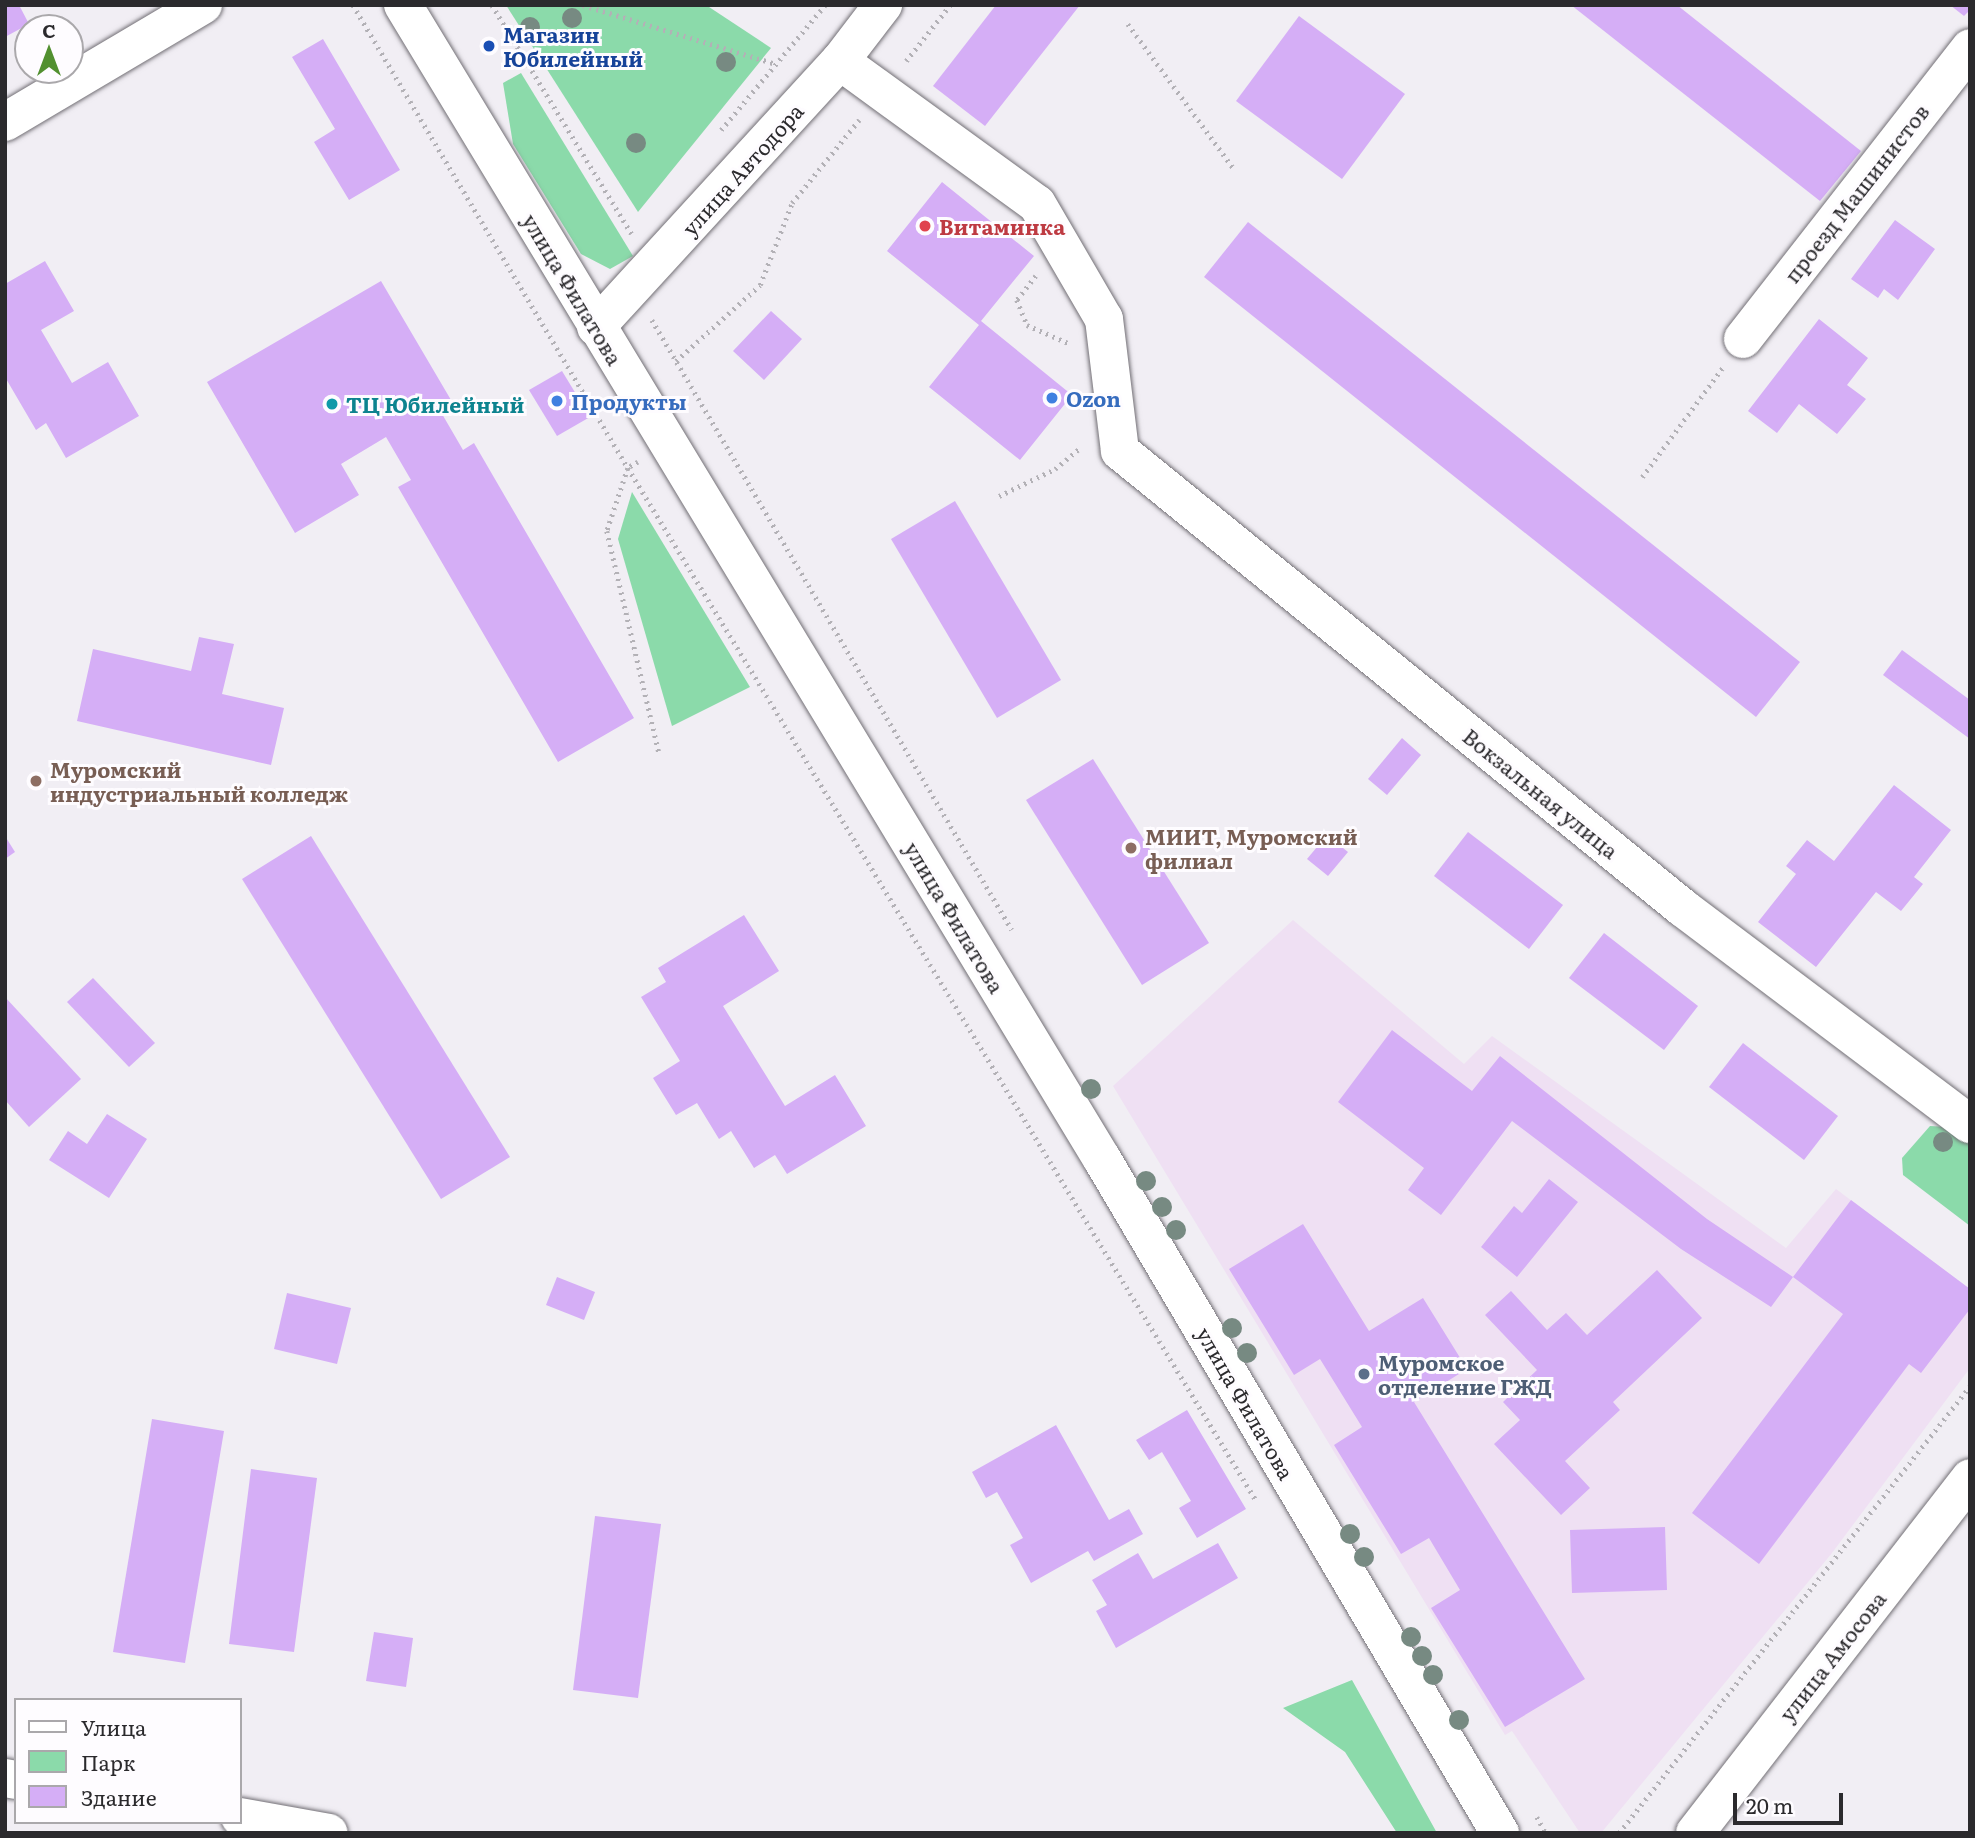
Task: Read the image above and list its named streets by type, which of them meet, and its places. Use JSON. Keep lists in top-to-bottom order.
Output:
{
  "streets": {
    "street": [
      "улица Автодора",
      "проезд Машинистов",
      "улица Филатова",
      "Вокзальная улица",
      "улица Амосова"
    ]
  },
  "crossings": [
    ["улица Автодора", "улица Филатова"]
  ],
  "places": [
    "Магазин Юбилейный",
    "Витаминка",
    "Ozon",
    "Продукты",
    "ТЦ Юбилейный",
    "Муромский индустриальный колледж",
    "МИИТ, Муромский филиал",
    "Муромское отделение ГЖД"
  ],
  "legend": ["Улица", "Парк", "Здание"],
  "scale_bar": "20 m",
  "north": "top"
}
